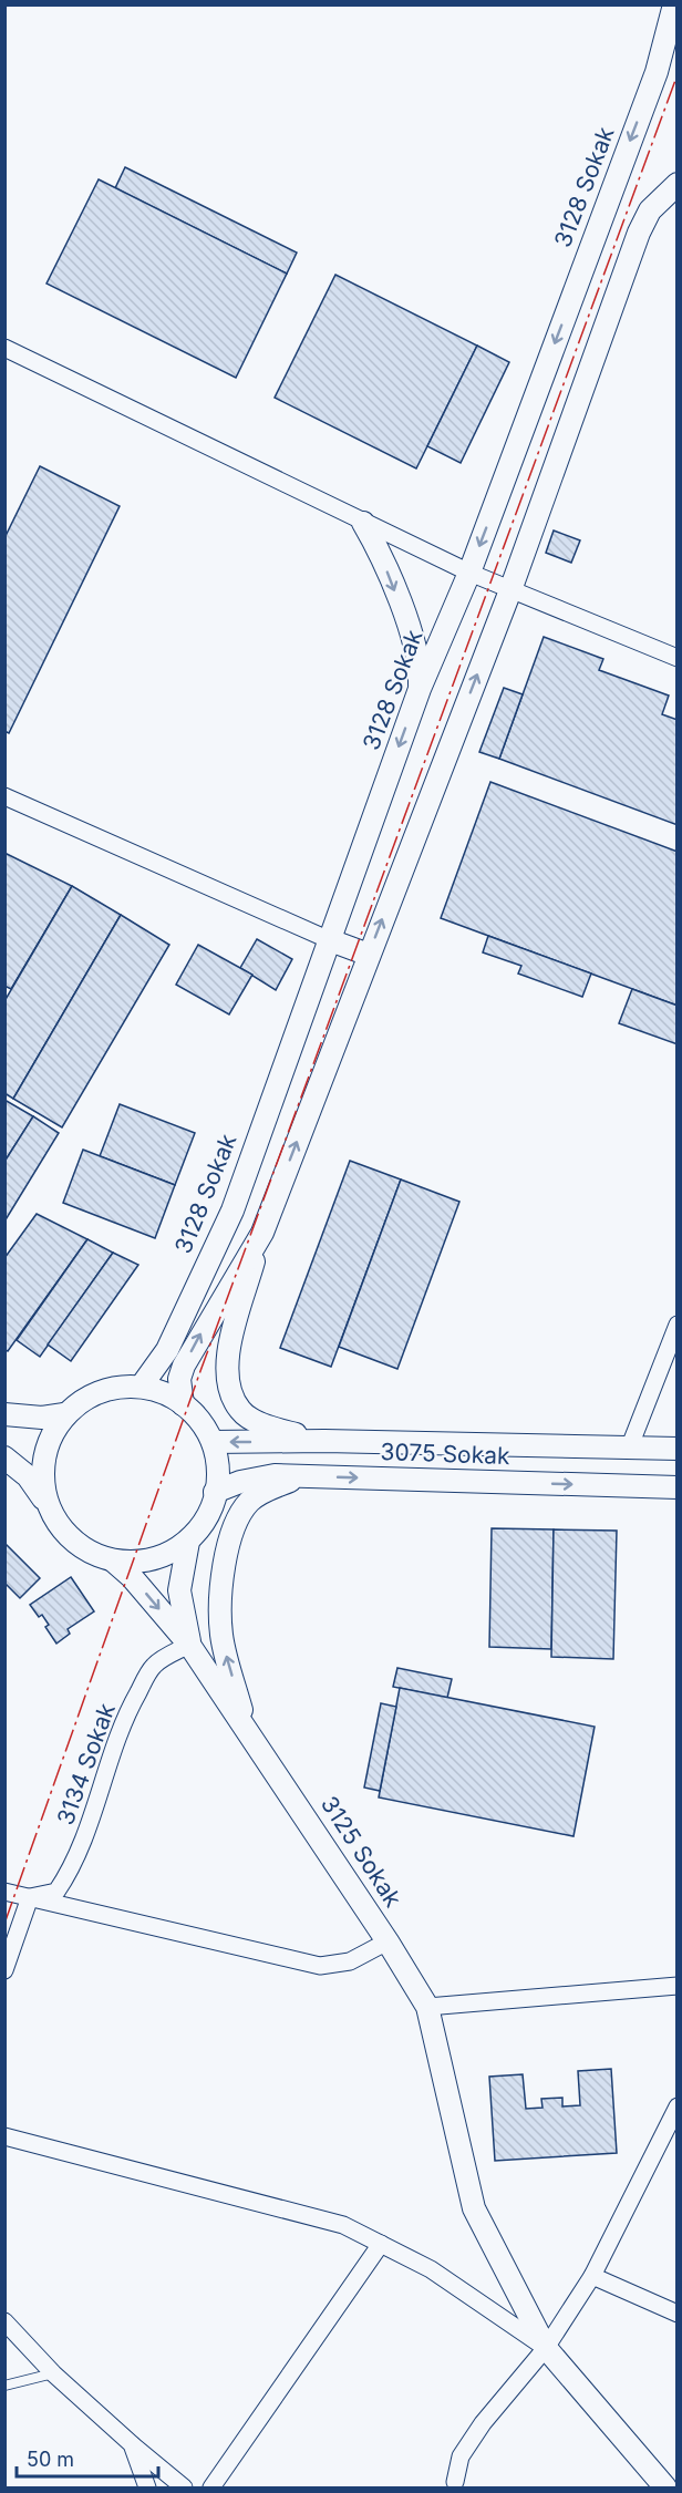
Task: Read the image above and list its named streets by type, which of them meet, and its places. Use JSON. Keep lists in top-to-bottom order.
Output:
{
  "streets": {
    "street": [
      "3128 Sokak",
      "3075 Sokak",
      "3134 Sokak",
      "3125 Sokak"
    ]
  },
  "crossings": [
    ["3128 Sokak", "3075 Sokak"],
    ["3128 Sokak", "3125 Sokak"],
    ["3075 Sokak", "3125 Sokak"],
    ["3134 Sokak", "3125 Sokak"]
  ],
  "scale_bar": "50 m"
}
